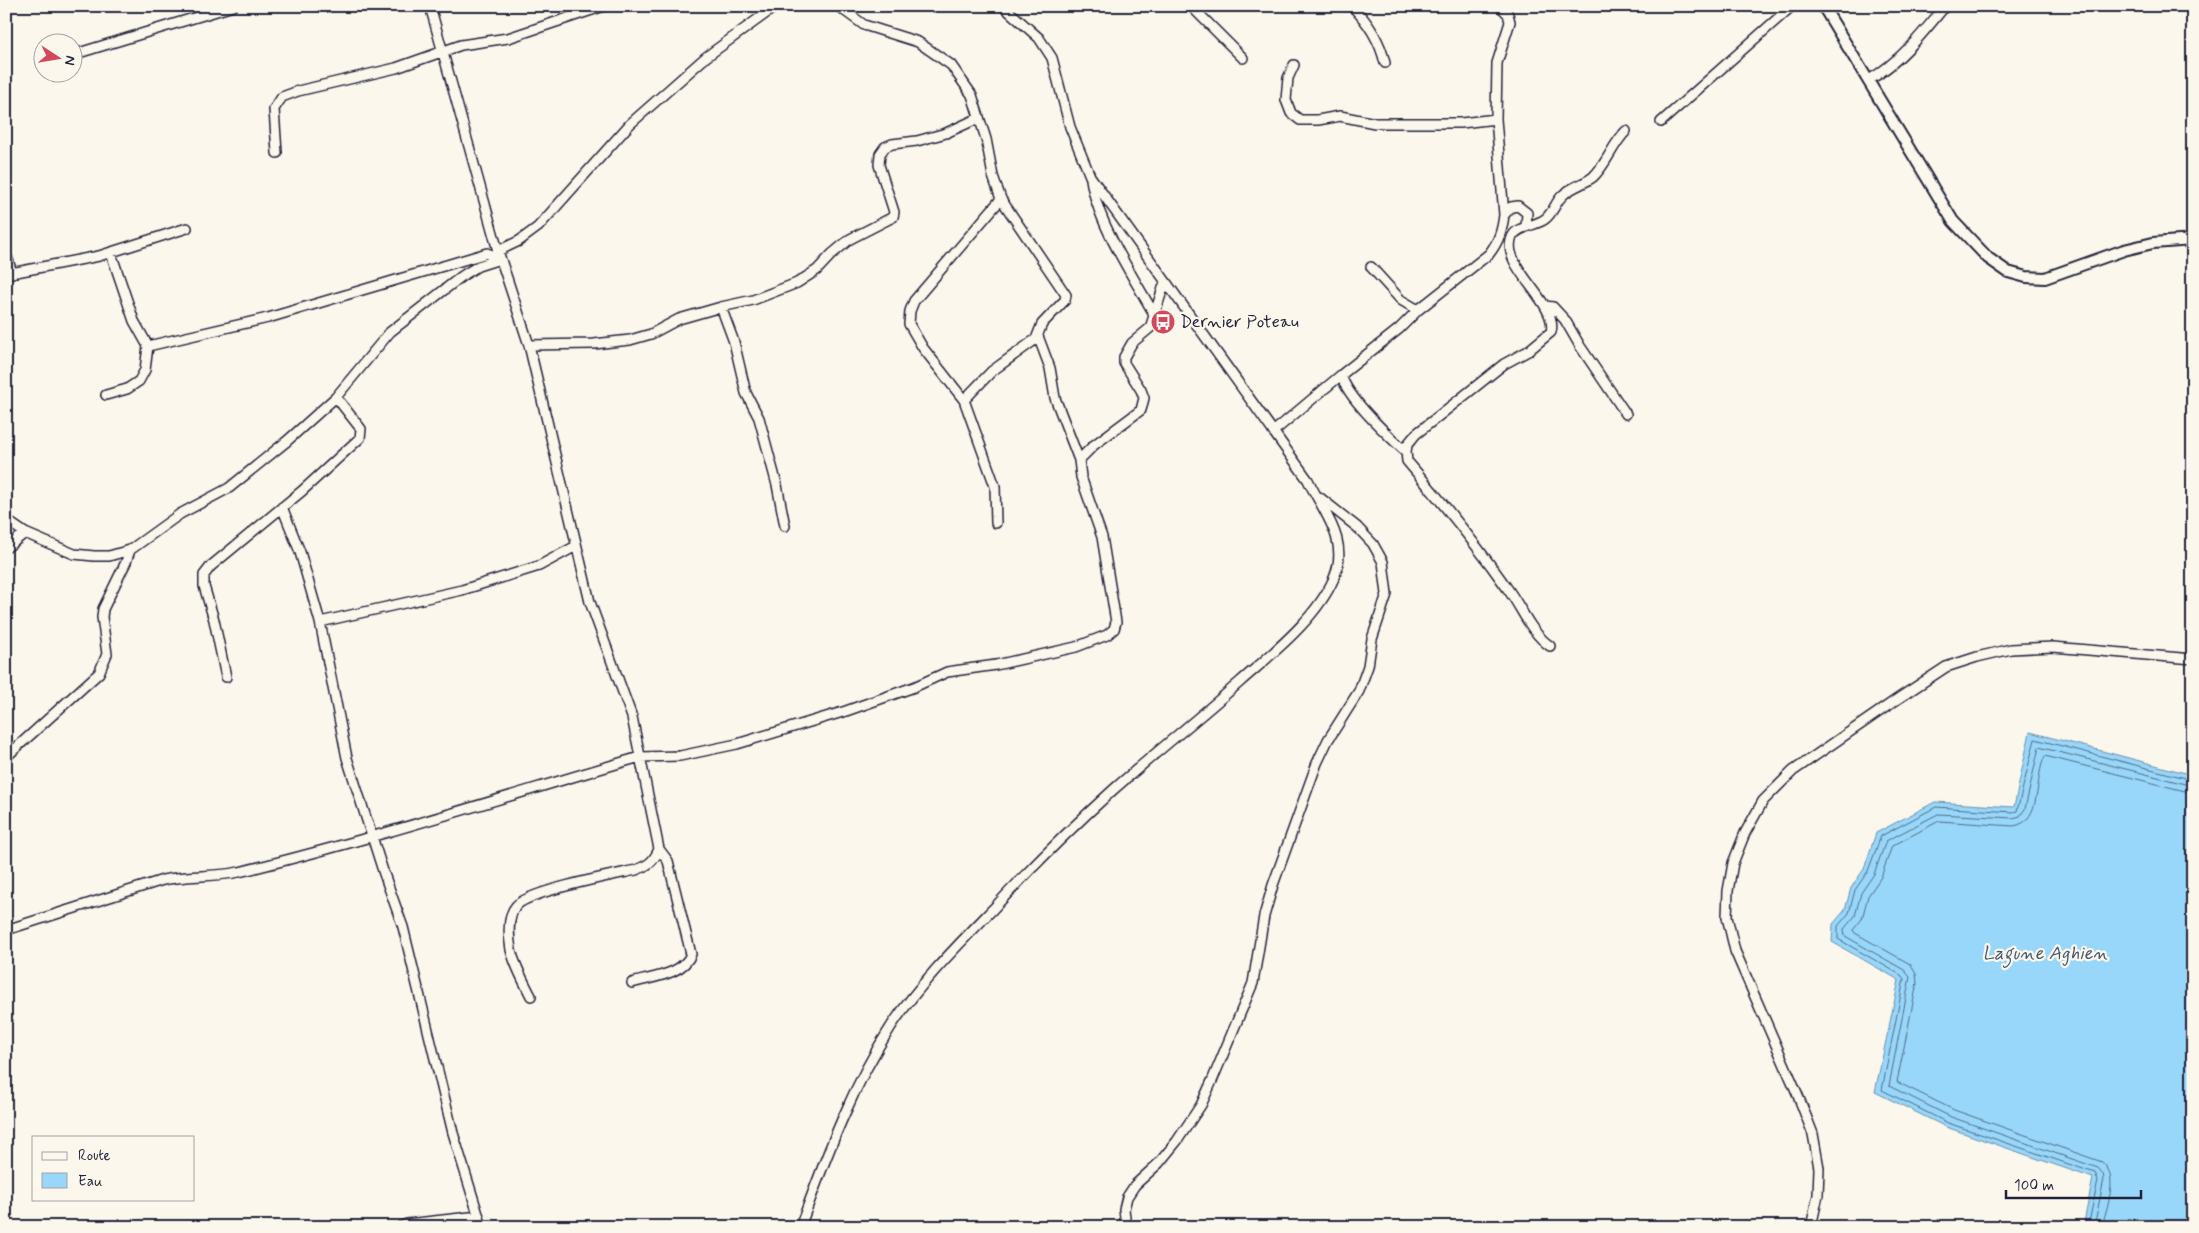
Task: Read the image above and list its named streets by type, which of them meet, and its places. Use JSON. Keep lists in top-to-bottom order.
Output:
{
  "water": ["Lagune Aghien"],
  "places": {
    "bus stop": ["Dernier Poteau"]
  },
  "legend": ["Route", "Eau"],
  "scale_bar": "100 m",
  "north": "right"
}
